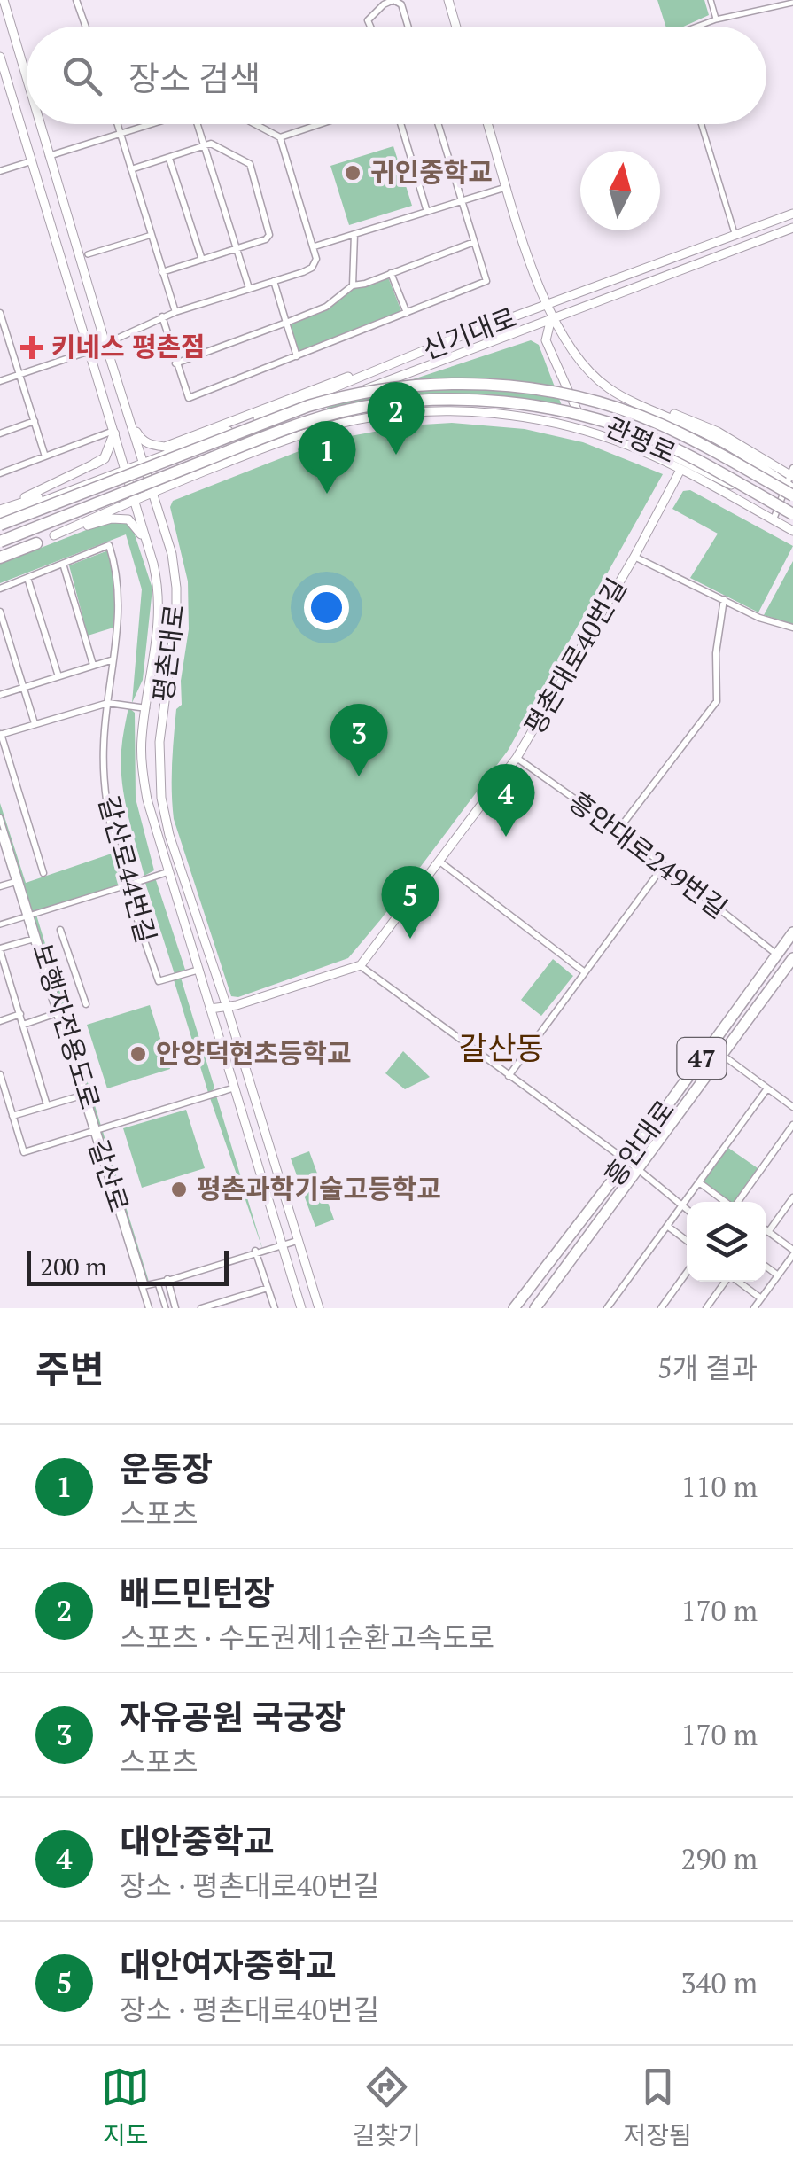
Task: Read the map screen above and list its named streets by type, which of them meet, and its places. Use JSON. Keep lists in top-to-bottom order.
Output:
{
  "streets": {
    "main road": ["47", "흥안대로"],
    "street": [
      "신기대로",
      "관평로",
      "평촌대로",
      "평촌대로40번길",
      "흥안대로249번길",
      "갈산로44번길",
      "보행자전용도로",
      "갈산로"
    ]
  },
  "crossings": [
    ["신기대로", "관평로"],
    ["신기대로", "평촌대로"],
    ["평촌대로", "갈산로44번길"],
    ["평촌대로40번길", "흥안대로249번길"],
    ["흥안대로249번길", "흥안대로"],
    ["보행자전용도로", "갈산로"]
  ],
  "districts": ["갈산동"],
  "places": {
    "other": ["귀인중학교", "안양덕현초등학교", "평촌과학기술고등학교"],
    "health": ["키네스 평촌점"]
  },
  "scale_bar": "200 m",
  "north": "top",
  "page": {
    "search": "장소 검색",
    "pins": [
      "2",
      "1",
      "3",
      "4",
      "5"
    ],
    "scale": "200 m",
    "heading": ["주변", "5개 결과"],
    "list": [
      {
        "mark": "1",
        "name": "운동장",
        "note": "스포츠",
        "value": "110 m"
      },
      {
        "mark": "2",
        "name": "배드민턴장",
        "note": "스포츠 · 수도권제1순환고속도로",
        "value": "170 m"
      },
      {
        "mark": "3",
        "name": "자유공원 국궁장",
        "note": "스포츠",
        "value": "170 m"
      },
      {
        "mark": "4",
        "name": "대안중학교",
        "note": "장소 · 평촌대로40번길",
        "value": "290 m"
      },
      {
        "mark": "5",
        "name": "대안여자중학교",
        "note": "장소 · 평촌대로40번길",
        "value": "340 m"
      }
    ],
    "nav": ["지도", "길찾기", "저장됨"]
  }
}
